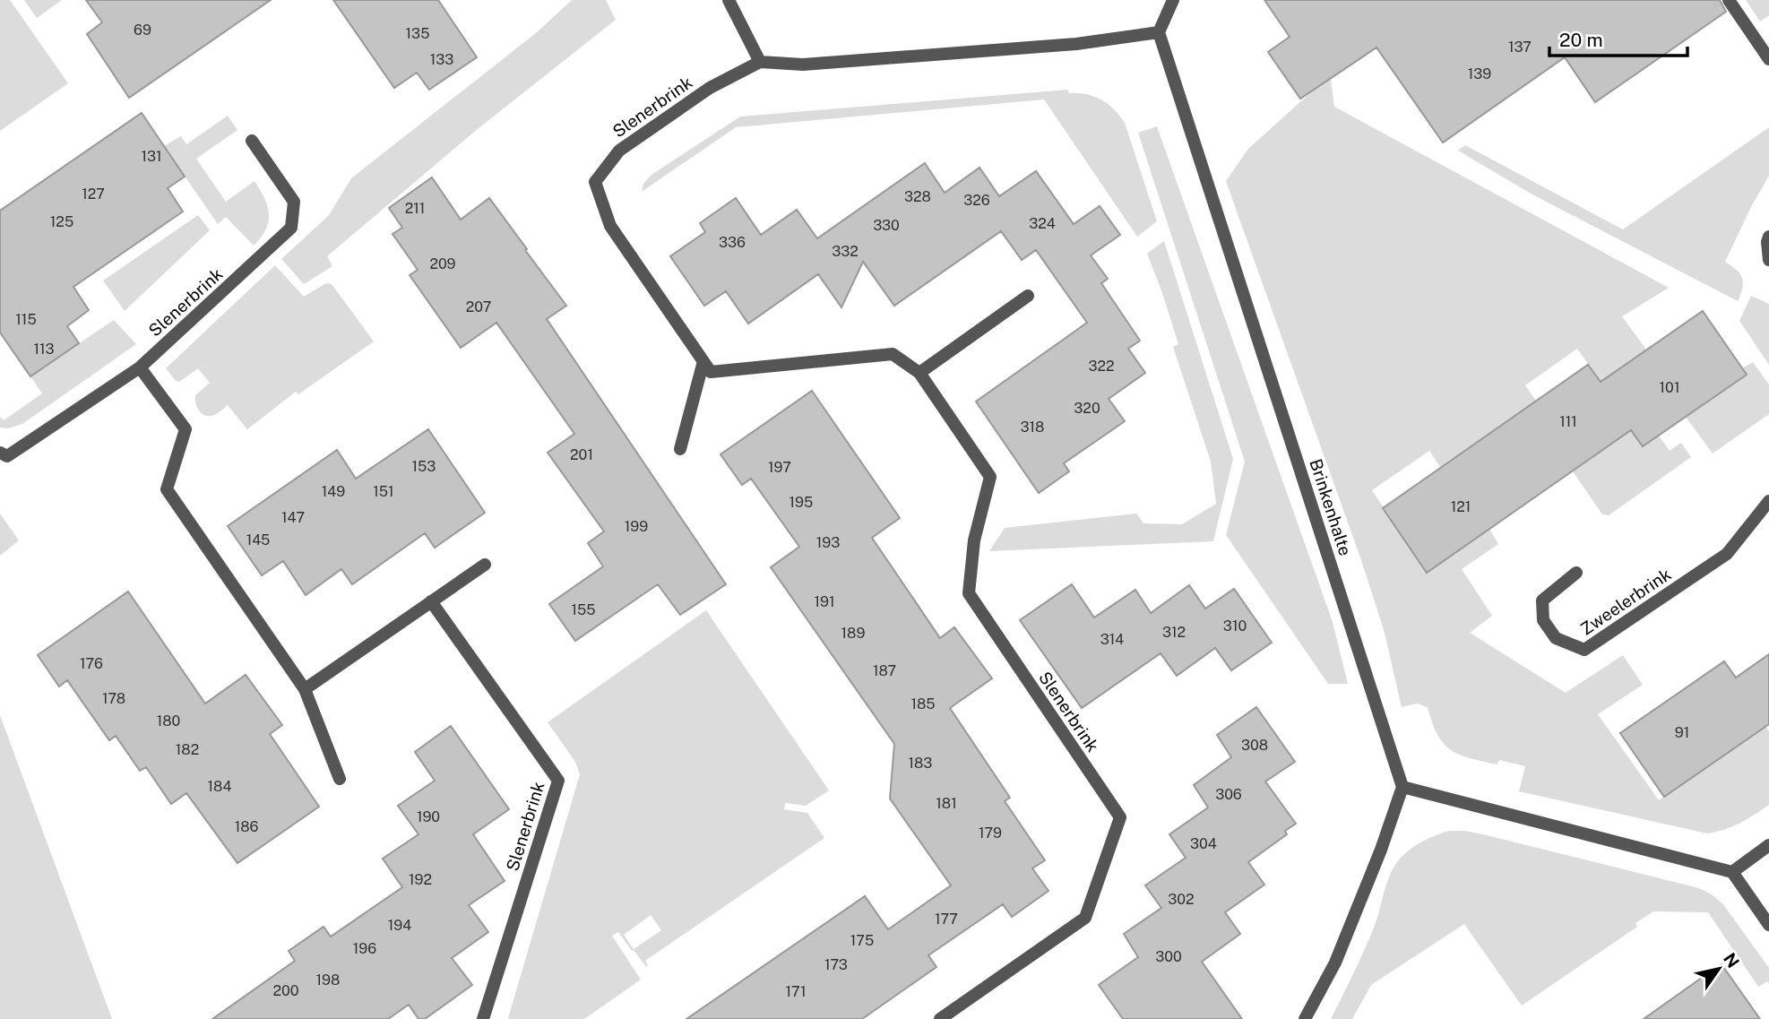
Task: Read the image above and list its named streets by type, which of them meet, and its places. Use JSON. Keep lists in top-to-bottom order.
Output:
{
  "streets": {
    "street": ["Slenerbrink", "Brinkenhalte", "Zweelerbrink"]
  },
  "house_numbers": [
    "69",
    "135",
    "137",
    "133",
    "139",
    "131",
    "127",
    "328",
    "326",
    "211",
    "125",
    "324",
    "330",
    "336",
    "332",
    "209",
    "207",
    "115",
    "113",
    "322",
    "101",
    "320",
    "111",
    "318",
    "201",
    "153",
    "197",
    "149",
    "151",
    "195",
    "121",
    "147",
    "199",
    "145",
    "193",
    "191",
    "155",
    "310",
    "312",
    "189",
    "314",
    "176",
    "187",
    "178",
    "185",
    "180",
    "91",
    "308",
    "182",
    "183",
    "184",
    "306",
    "181",
    "190",
    "186",
    "179",
    "304",
    "192",
    "302",
    "177",
    "194",
    "175",
    "196",
    "300",
    "173",
    "198",
    "200",
    "171"
  ],
  "scale_bar": "20 m",
  "north": "top right"
}
